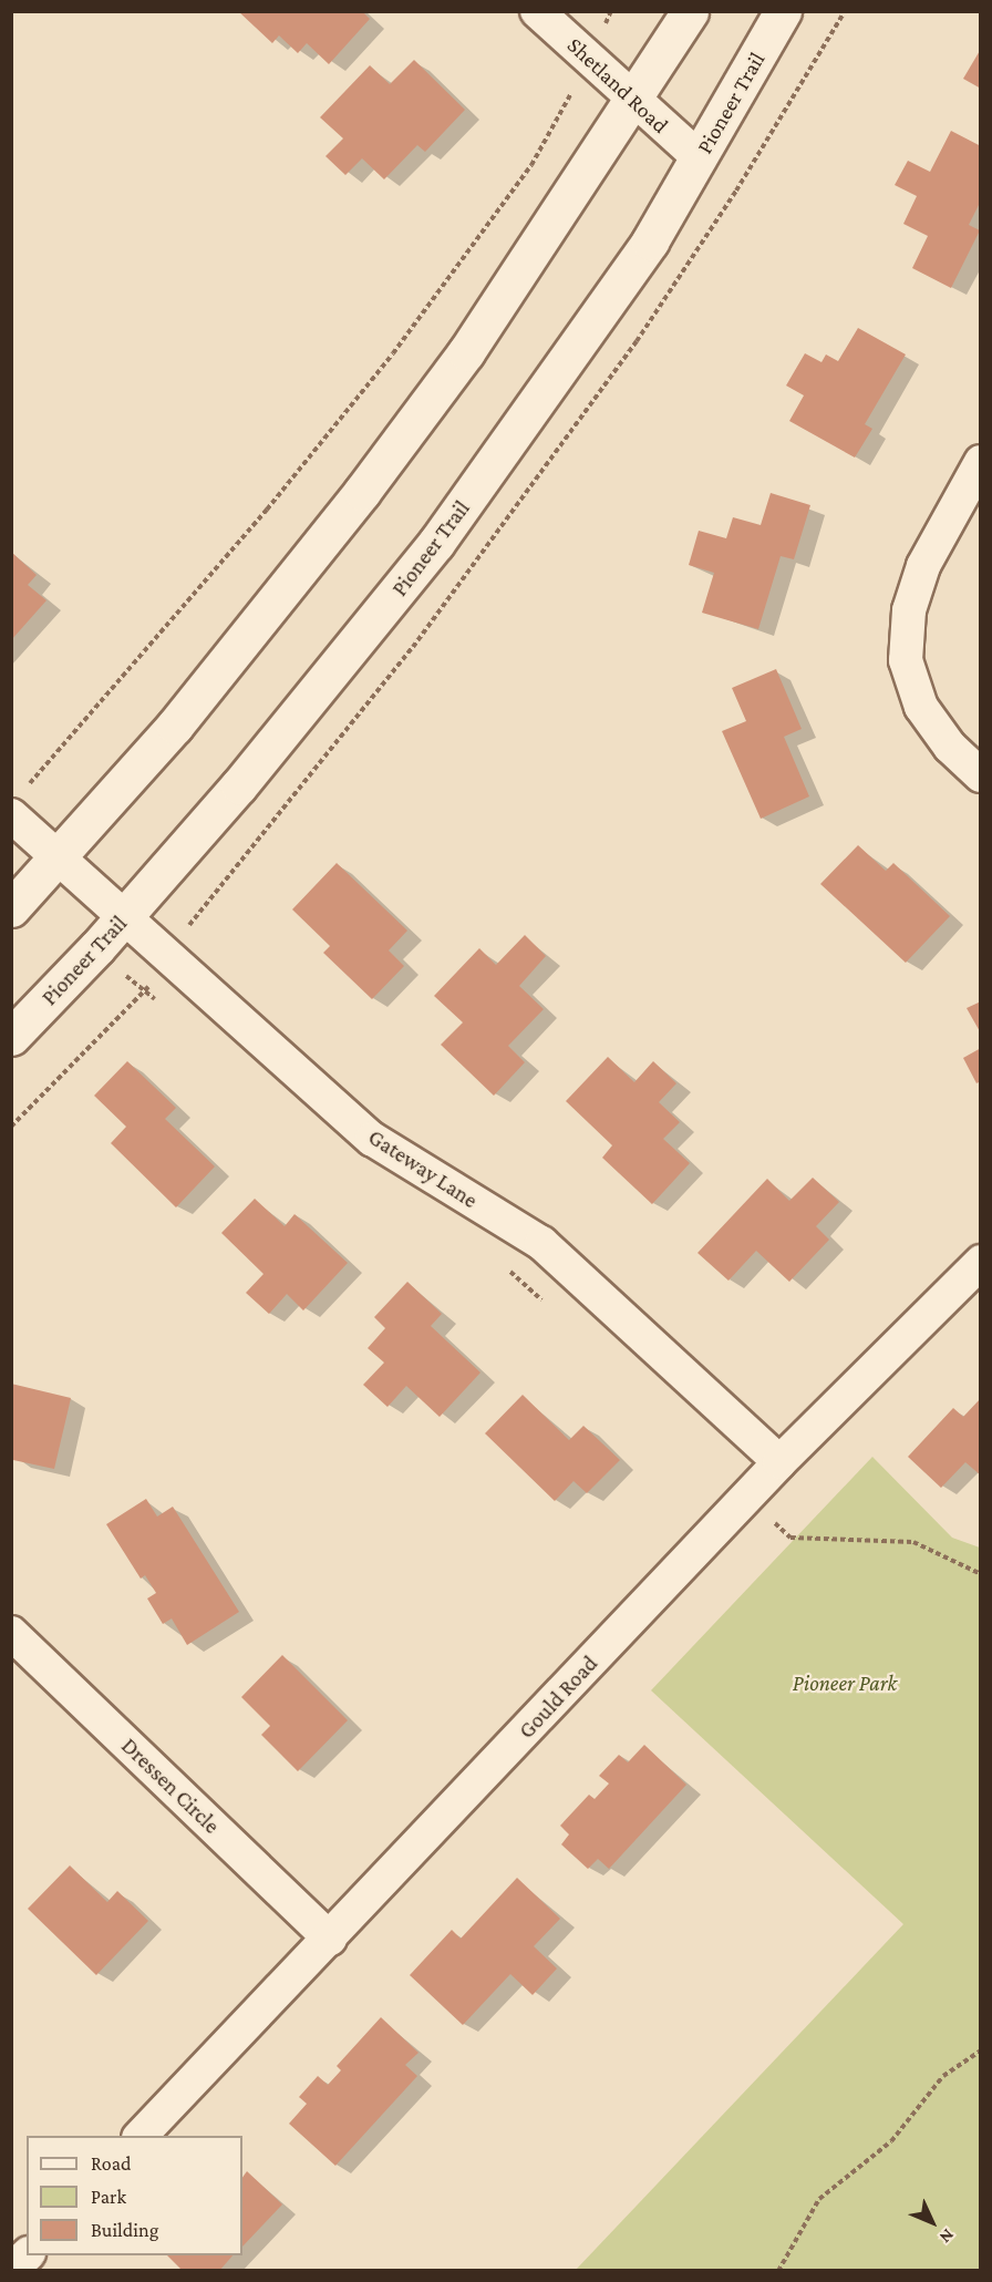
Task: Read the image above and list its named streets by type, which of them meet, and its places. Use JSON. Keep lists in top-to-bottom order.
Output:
{
  "streets": {
    "main road": ["Pioneer Trail"],
    "street": [
      "Shetland Road",
      "Gateway Lane",
      "Gould Road",
      "Dressen Circle"
    ]
  },
  "crossings": [
    ["Shetland Road", "Pioneer Trail"],
    ["Pioneer Trail", "Gateway Lane"],
    ["Gateway Lane", "Gould Road"],
    ["Gould Road", "Dressen Circle"]
  ],
  "parks": ["Pioneer Park"],
  "legend": ["Road", "Park", "Building"],
  "north": "bottom right"
}
